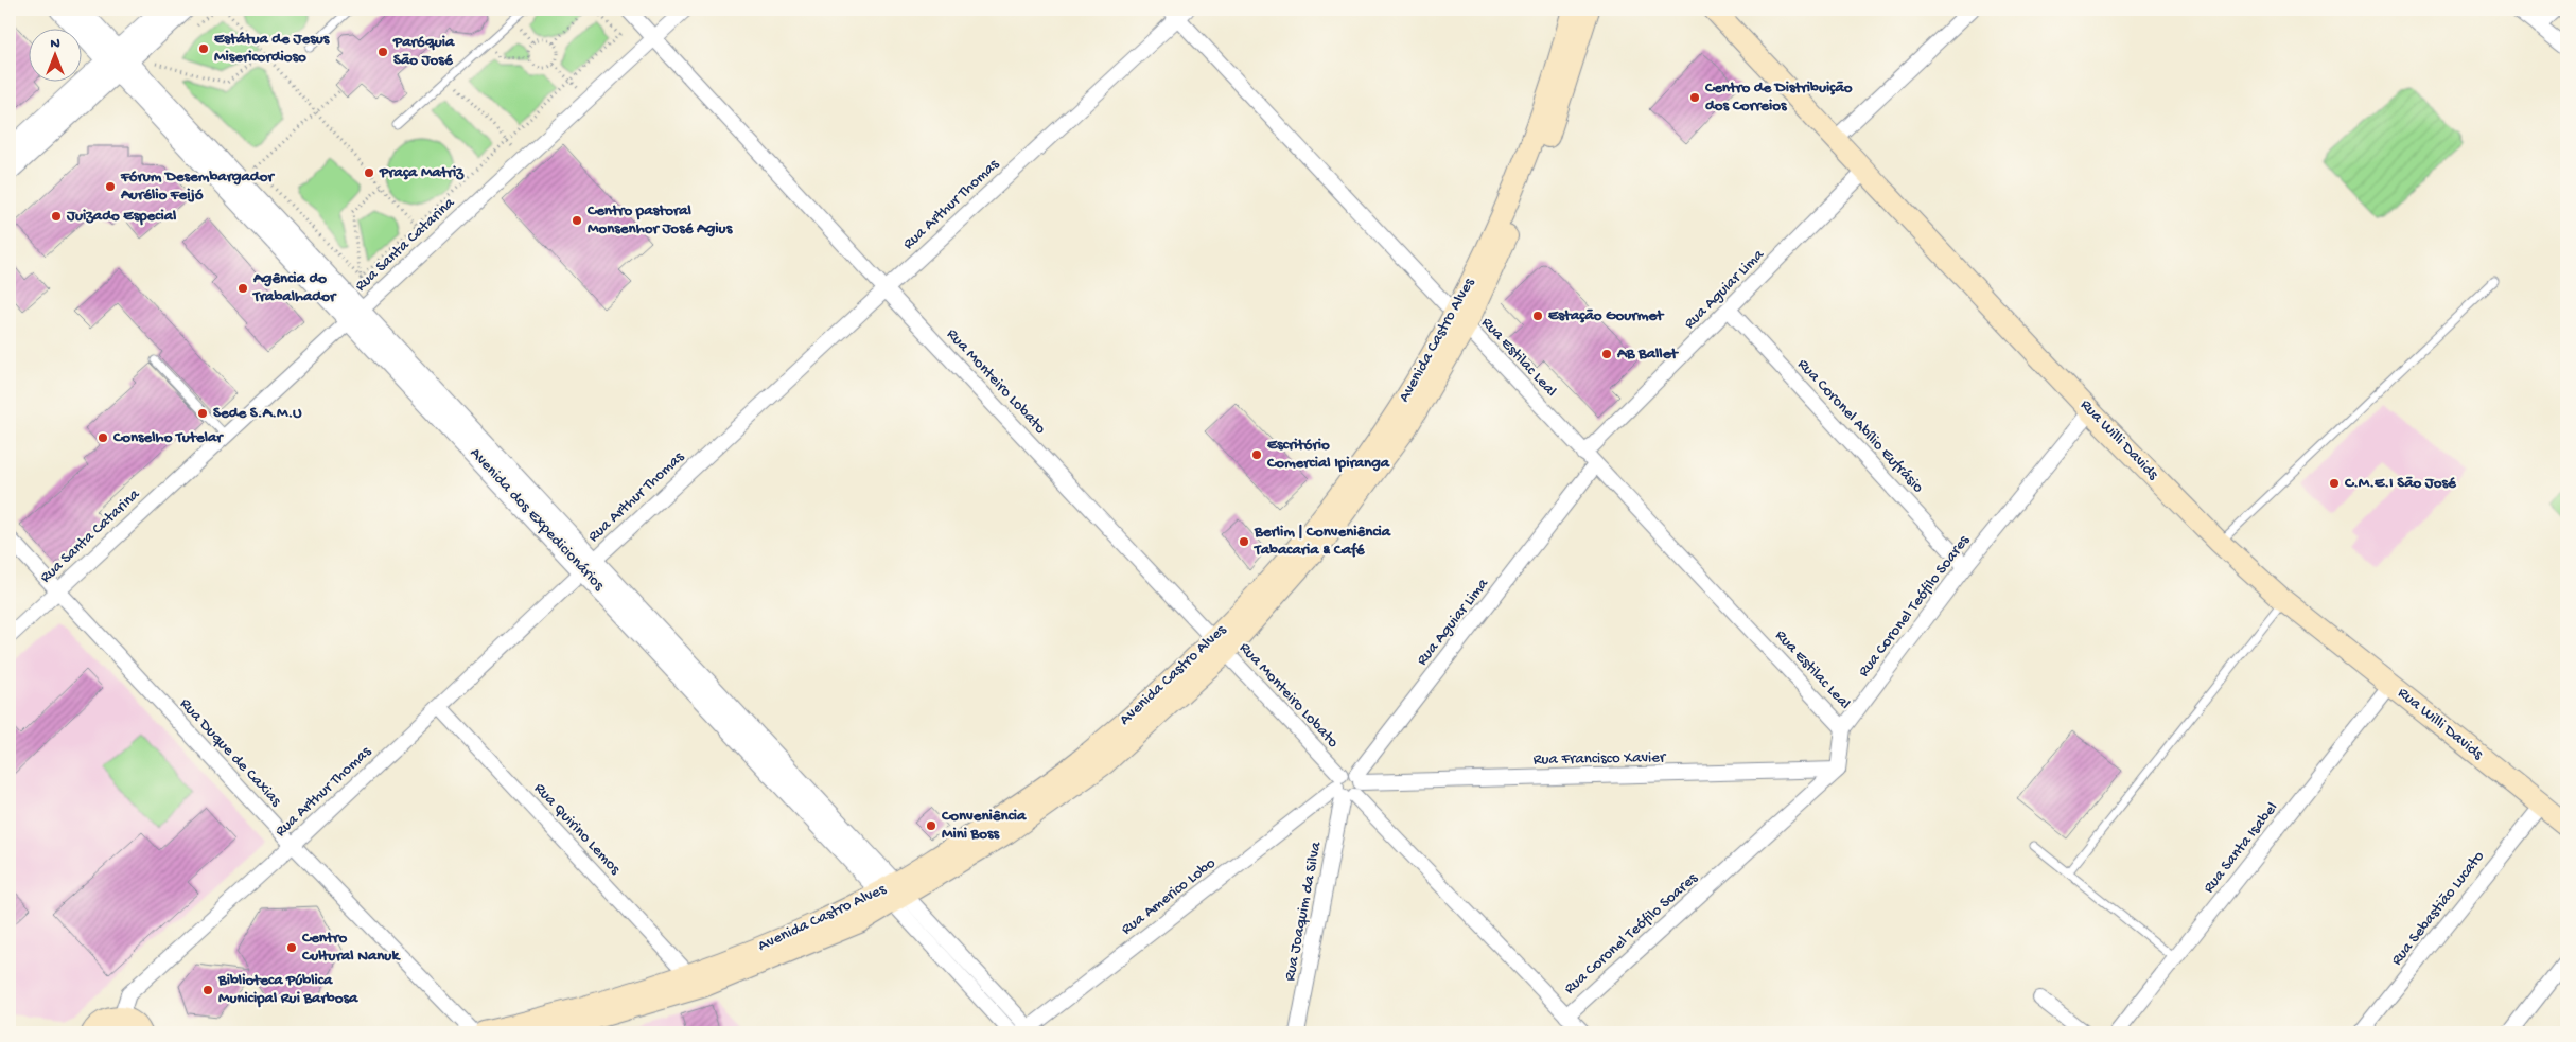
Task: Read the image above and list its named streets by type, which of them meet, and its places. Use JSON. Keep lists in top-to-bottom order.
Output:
{
  "streets": {
    "main road": ["Avenida Castro Alves", "Rua Willi Davids"],
    "street": [
      "Rua Arthur Thomas",
      "Rua Santa Catarina",
      "Rua Aguiar Lima",
      "Rua Estilac Leal",
      "Rua Monteiro Lobato",
      "Rua Coronel Abílio Eufrásio",
      "Avenida dos Expedicionários",
      "Rua Coronel Teófilo Soares",
      "Rua Duque de Caxias",
      "Rua Francisco Xavier",
      "Rua Quirino Lemos",
      "Rua Santa Isabel",
      "Rua Americo Lobo",
      "Rua Sebastião Lucato",
      "Rua Joaquim da Silva"
    ]
  },
  "crossings": [
    ["Rua Arthur Thomas", "Rua Estilac Leal"],
    ["Rua Arthur Thomas", "Rua Monteiro Lobato"],
    ["Rua Arthur Thomas", "Avenida dos Expedicionários"],
    ["Rua Arthur Thomas", "Rua Duque de Caxias"],
    ["Rua Arthur Thomas", "Rua Quirino Lemos"],
    ["Rua Santa Catarina", "Rua Monteiro Lobato"],
    ["Rua Santa Catarina", "Avenida dos Expedicionários"],
    ["Rua Santa Catarina", "Rua Duque de Caxias"],
    ["Rua Aguiar Lima", "Rua Estilac Leal"],
    ["Rua Aguiar Lima", "Rua Monteiro Lobato"],
    ["Rua Aguiar Lima", "Rua Coronel Abílio Eufrásio"],
    ["Rua Aguiar Lima", "Rua Willi Davids"],
    ["Rua Aguiar Lima", "Rua Francisco Xavier"],
    ["Rua Aguiar Lima", "Rua Americo Lobo"],
    ["Rua Aguiar Lima", "Rua Joaquim da Silva"],
    ["Avenida Castro Alves", "Rua Estilac Leal"],
    ["Avenida Castro Alves", "Rua Monteiro Lobato"],
    ["Avenida Castro Alves", "Avenida dos Expedicionários"],
    ["Avenida Castro Alves", "Rua Quirino Lemos"],
    ["Rua Estilac Leal", "Rua Coronel Teófilo Soares"],
    ["Rua Monteiro Lobato", "Rua Coronel Teófilo Soares"],
    ["Rua Monteiro Lobato", "Rua Francisco Xavier"],
    ["Rua Monteiro Lobato", "Rua Americo Lobo"],
    ["Rua Monteiro Lobato", "Rua Joaquim da Silva"],
    ["Rua Coronel Abílio Eufrásio", "Rua Coronel Teófilo Soares"],
    ["Rua Willi Davids", "Rua Coronel Teófilo Soares"],
    ["Rua Willi Davids", "Rua Santa Isabel"],
    ["Rua Willi Davids", "Rua Sebastião Lucato"],
    ["Avenida dos Expedicionários", "Rua Americo Lobo"],
    ["Rua Coronel Teófilo Soares", "Rua Francisco Xavier"],
    ["Rua Francisco Xavier", "Rua Americo Lobo"],
    ["Rua Francisco Xavier", "Rua Joaquim da Silva"],
    ["Rua Americo Lobo", "Rua Joaquim da Silva"]
  ],
  "places": [
    "Estátua de Jesus Misericordioso",
    "Paróquia São José",
    "Centro de Distribuição dos Correios",
    "Praça Matriz",
    "Fórum Desembargador Aurélio Feijó",
    "Juizado Especial",
    "Centro pastoral Monsenhor José Agius",
    "Agência do Trabalhador",
    "Estação Gourmet",
    "AB Ballet",
    "Sede S.A.M.U",
    "Conselho Tutelar",
    "Escritório Comercial Ipiranga",
    "C.M.E.I São José",
    "Berlim | Conveniência Tabacaria & Café",
    "Conveniência Mini Boss",
    "Centro Cultural Nanuk",
    "Biblioteca Pública Municipal Rui Barbosa"
  ],
  "north": "top"
}
